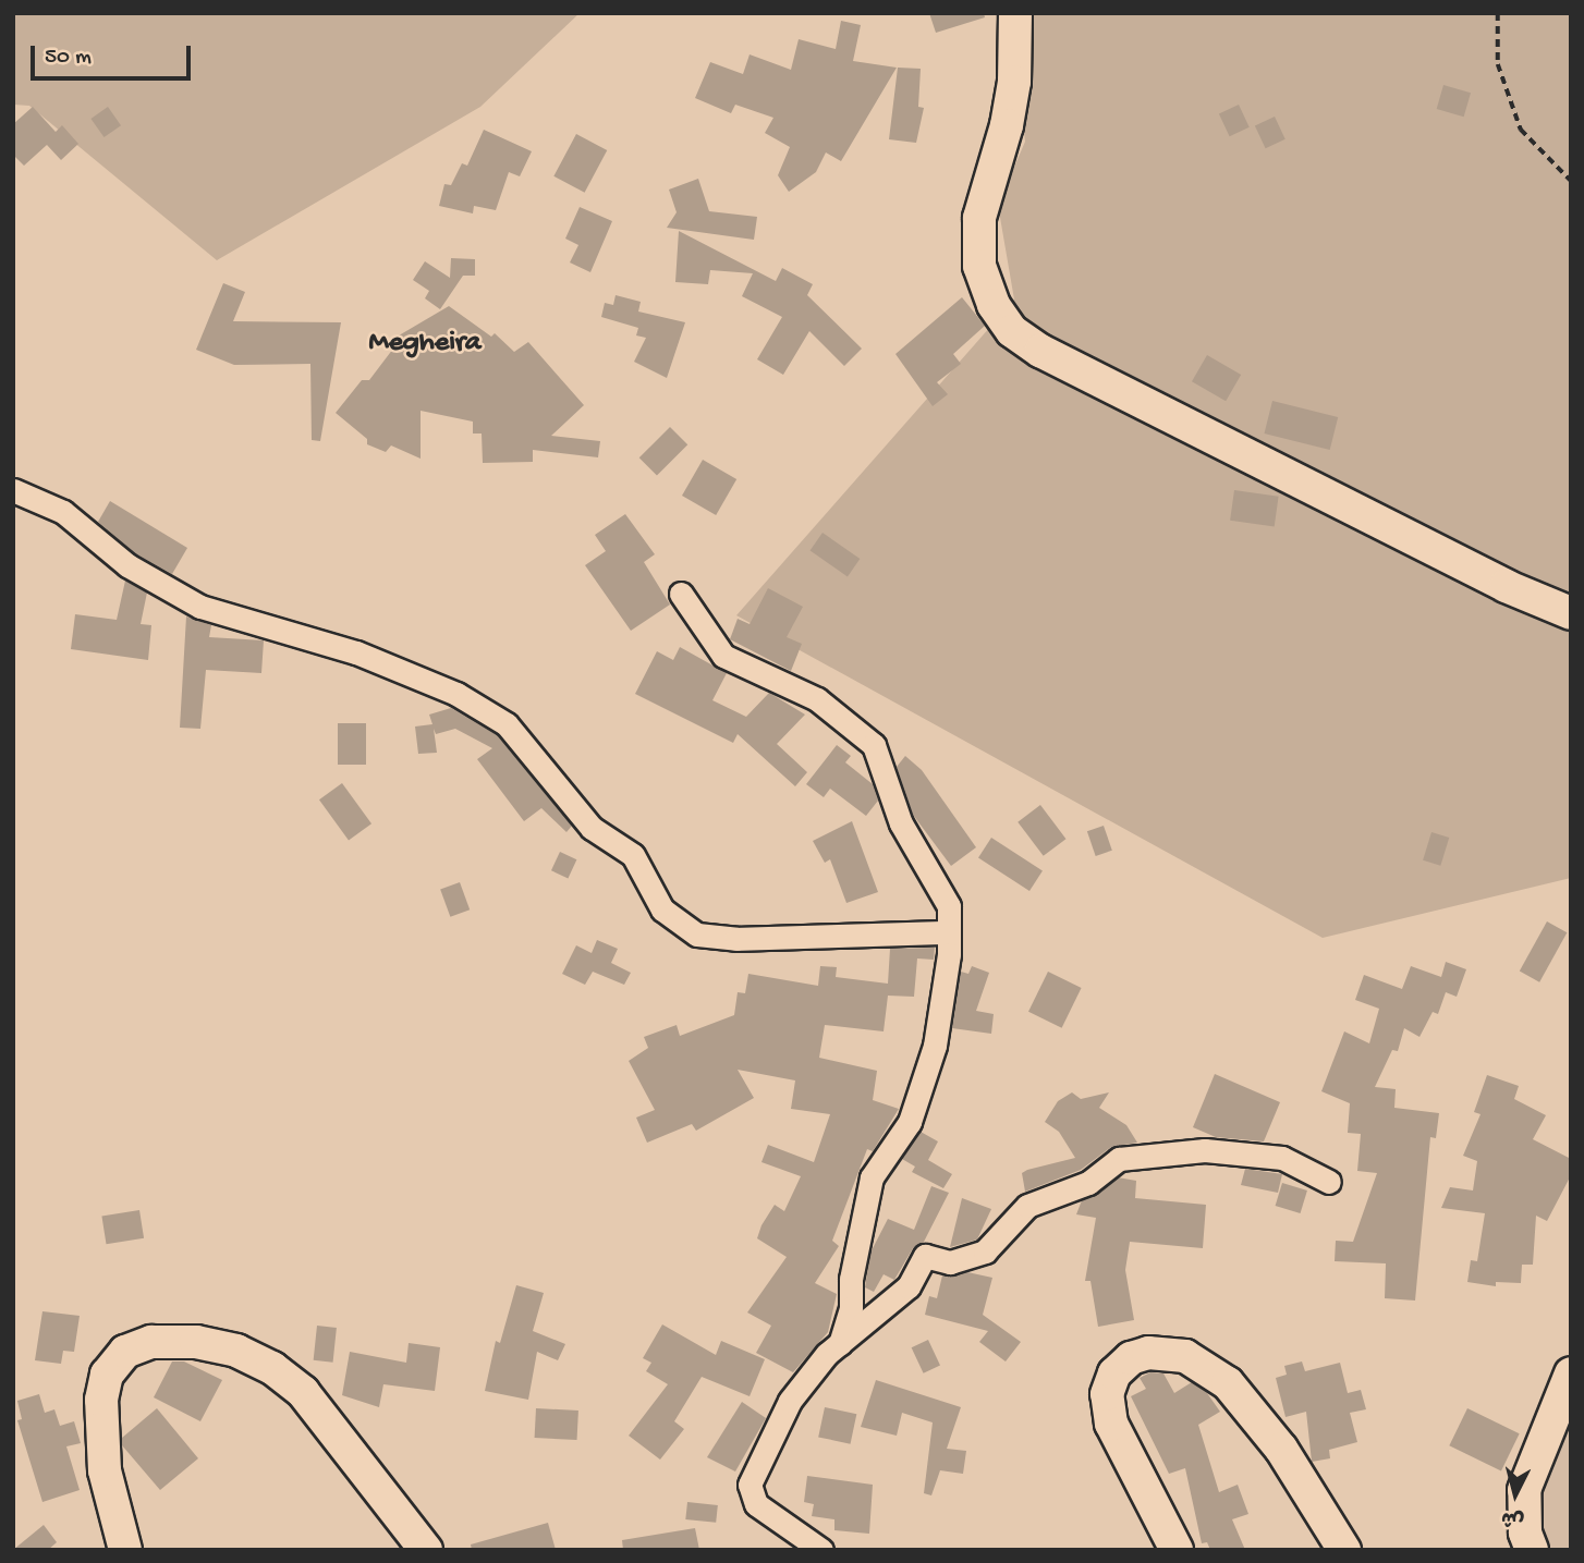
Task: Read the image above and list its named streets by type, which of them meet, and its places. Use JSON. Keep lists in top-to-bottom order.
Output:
{
  "districts": ["Megheira"],
  "scale_bar": "50 m",
  "north": "bottom"
}
